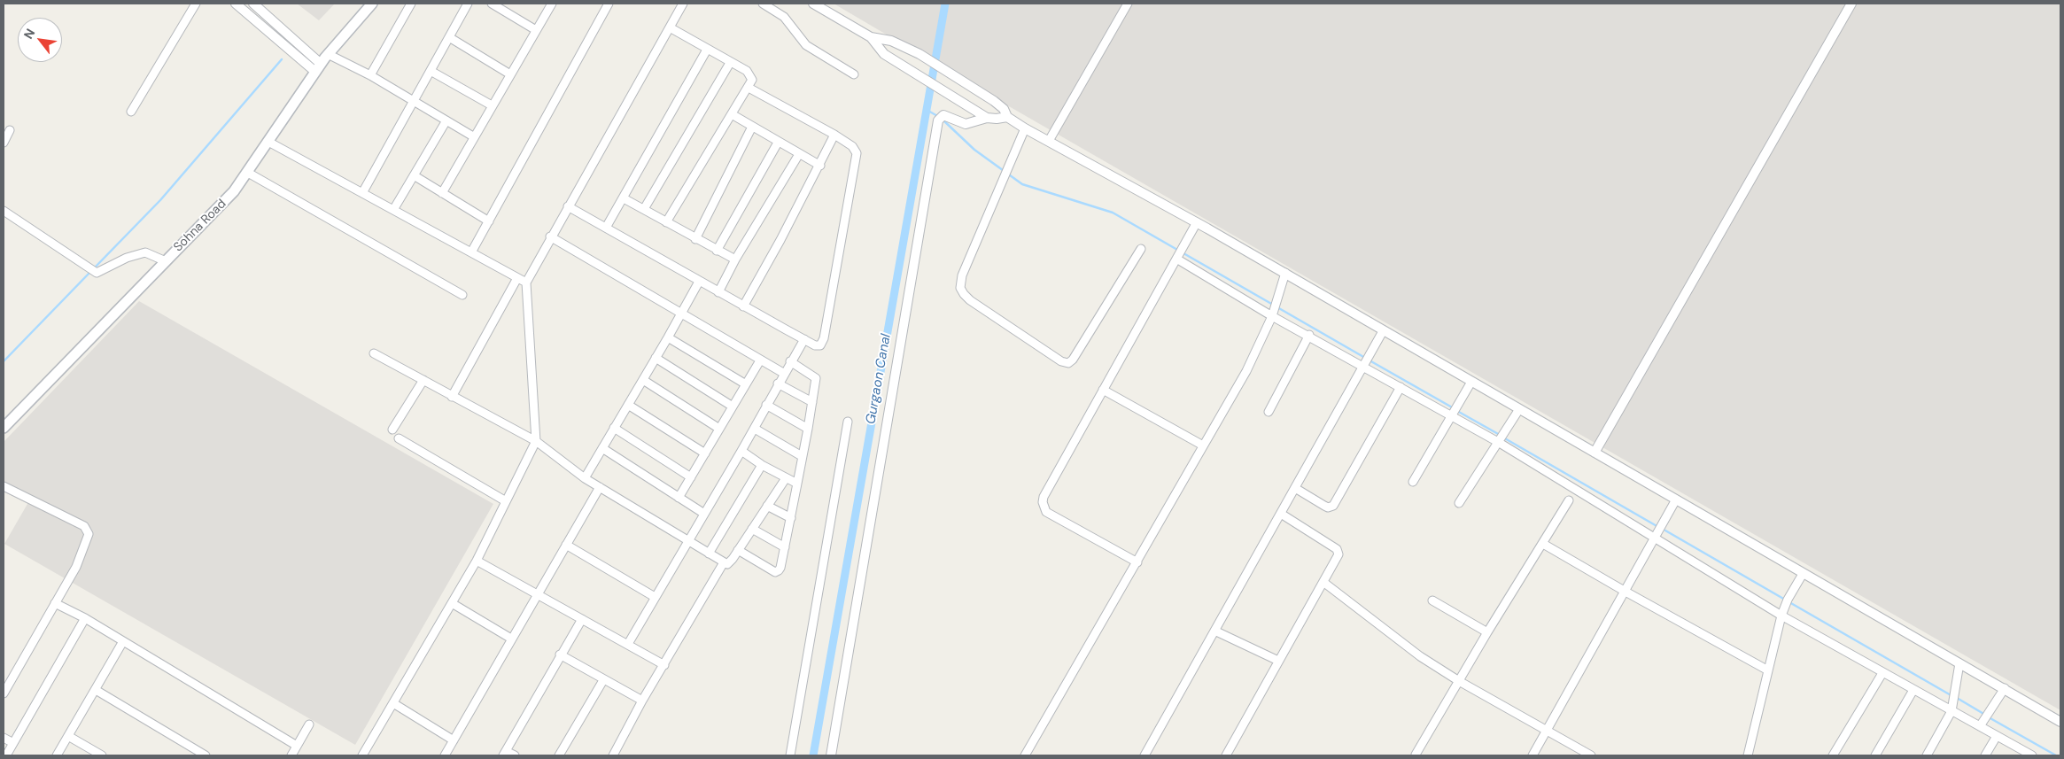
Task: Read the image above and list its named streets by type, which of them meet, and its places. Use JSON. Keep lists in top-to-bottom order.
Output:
{
  "streets": {
    "main road": ["Sohna Road"]
  },
  "water": ["Gurgaon Canal"],
  "north": "top left"
}
